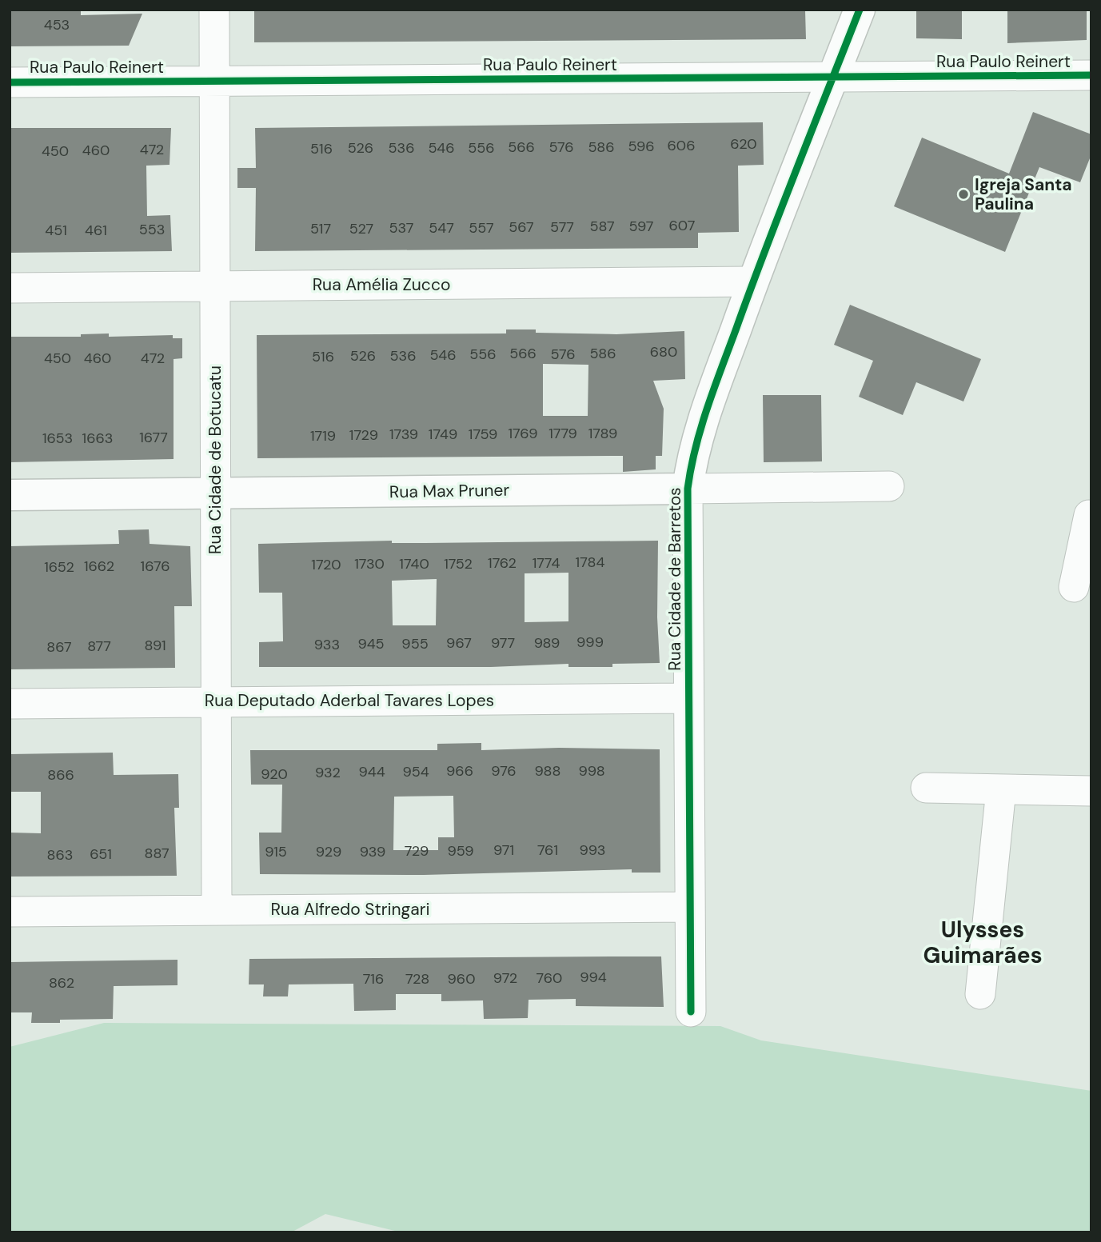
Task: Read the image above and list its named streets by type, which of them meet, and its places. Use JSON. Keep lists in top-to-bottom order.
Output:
{
  "streets": {
    "street": [
      "Rua Paulo Reinert",
      "Rua Amélia Zucco",
      "Rua Cidade de Botucatu",
      "Rua Max Pruner",
      "Rua Cidade de Barretos",
      "Rua Deputado Aderbal Tavares Lopes",
      "Rua Alfredo Stringari"
    ]
  },
  "crossings": [
    ["Rua Paulo Reinert", "Rua Cidade de Botucatu"],
    ["Rua Paulo Reinert", "Rua Cidade de Barretos"],
    ["Rua Amélia Zucco", "Rua Cidade de Botucatu"],
    ["Rua Amélia Zucco", "Rua Cidade de Barretos"],
    ["Rua Cidade de Botucatu", "Rua Max Pruner"],
    ["Rua Cidade de Botucatu", "Rua Deputado Aderbal Tavares Lopes"],
    ["Rua Cidade de Botucatu", "Rua Alfredo Stringari"],
    ["Rua Max Pruner", "Rua Cidade de Barretos"],
    ["Rua Cidade de Barretos", "Rua Deputado Aderbal Tavares Lopes"],
    ["Rua Cidade de Barretos", "Rua Alfredo Stringari"]
  ],
  "districts": ["Ulysses Guimarães"],
  "places": ["Igreja Santa Paulina"],
  "house_numbers": [
    "453",
    "620",
    "606",
    "596",
    "566",
    "576",
    "586",
    "526",
    "536",
    "546",
    "556",
    "516",
    "472",
    "460",
    "450",
    "607",
    "587",
    "597",
    "567",
    "577",
    "537",
    "547",
    "557",
    "517",
    "527",
    "553",
    "451",
    "461",
    "680",
    "566",
    "586",
    "556",
    "576",
    "546",
    "526",
    "536",
    "516",
    "450",
    "460",
    "472",
    "1769",
    "1779",
    "1789",
    "1739",
    "1749",
    "1759",
    "1729",
    "1719",
    "1677",
    "1653",
    "1663",
    "1784",
    "1762",
    "1774",
    "1730",
    "1740",
    "1752",
    "1720",
    "1662",
    "1676",
    "1652",
    "999",
    "967",
    "977",
    "989",
    "945",
    "955",
    "933",
    "891",
    "877",
    "867",
    "966",
    "976",
    "988",
    "998",
    "944",
    "954",
    "932",
    "920",
    "866",
    "971",
    "761",
    "993",
    "729",
    "959",
    "915",
    "929",
    "939",
    "887",
    "651",
    "863",
    "994",
    "972",
    "760",
    "716",
    "728",
    "960",
    "862"
  ]
}
